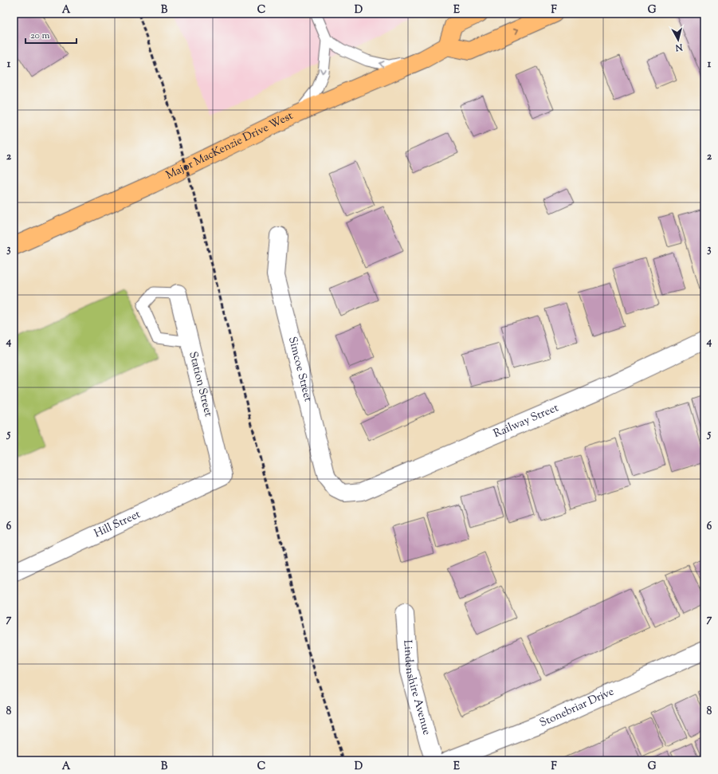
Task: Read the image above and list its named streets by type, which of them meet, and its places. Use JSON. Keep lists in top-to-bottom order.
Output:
{
  "streets": {
    "main road": ["Major MacKenzie Drive West"],
    "street": [
      "Simcoe Street",
      "Station Street",
      "Railway Street",
      "Hill Street",
      "Lindenshire Avenue",
      "Stonebriar Drive"
    ]
  },
  "crossings": [
    ["Simcoe Street", "Railway Street"],
    ["Station Street", "Hill Street"]
  ],
  "scale_bar": "20 m",
  "north": "bottom",
  "grid": {
    "columns": [
      "A",
      "B",
      "C",
      "D",
      "E",
      "F",
      "G"
    ],
    "rows": [
      "1",
      "2",
      "3",
      "4",
      "5",
      "6",
      "7",
      "8"
    ]
  }
}
